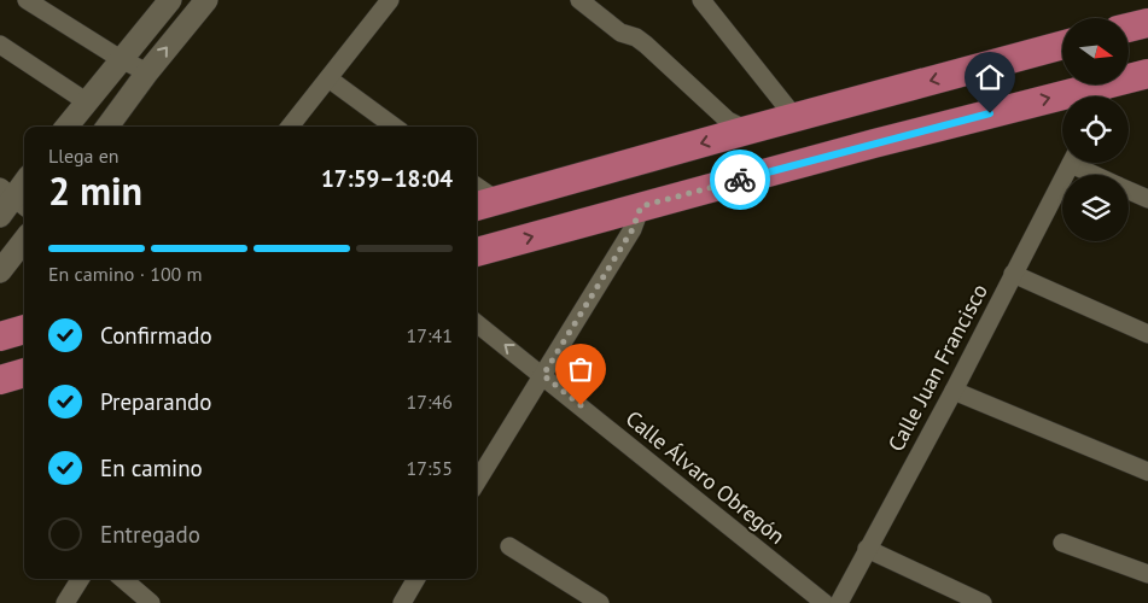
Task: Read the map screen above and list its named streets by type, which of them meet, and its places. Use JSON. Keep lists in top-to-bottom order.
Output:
{
  "streets": {
    "street": ["Calle Juan Francisco", "Calle Álvaro Obregón"]
  },
  "north": "right",
  "page": {
    "heading": ["2 min", "Llega en", "17:59–18:04"],
    "bar": "En camino · 100 m",
    "list": [
      ["Confirmado", "17:41"],
      ["Preparando", "17:46"],
      ["En camino", "17:55"],
      "Entregado"
    ]
  }
}
